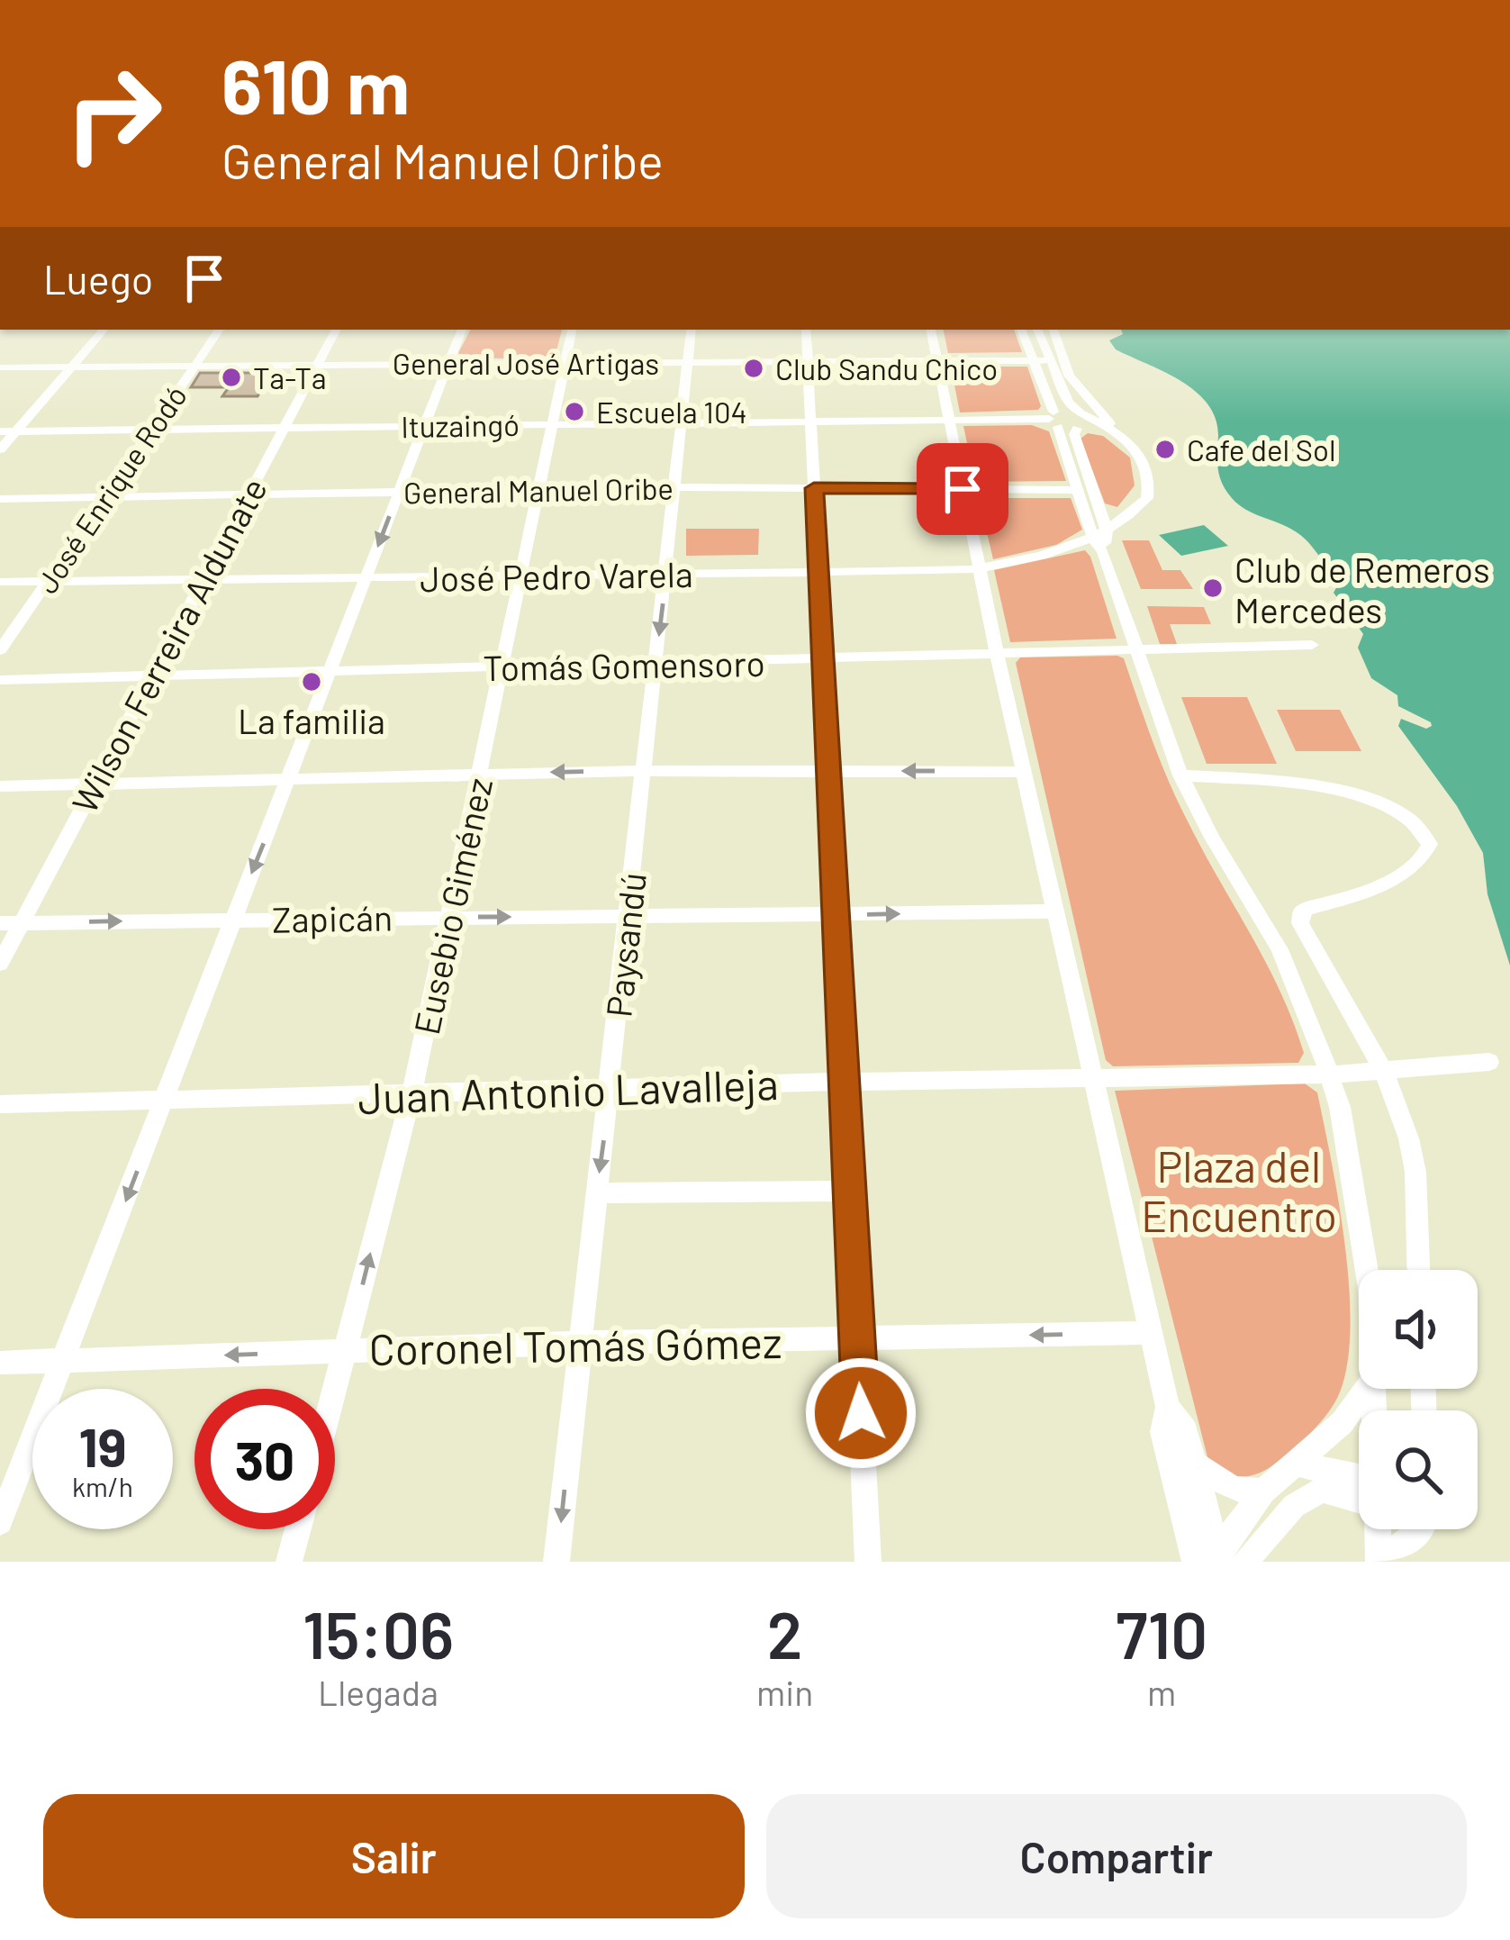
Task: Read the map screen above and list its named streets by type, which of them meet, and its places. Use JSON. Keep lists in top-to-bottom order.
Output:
{
  "streets": {
    "street": [
      "General José Artigas",
      "Ituzaingó",
      "José Enrique Rodó",
      "General Manuel Oribe",
      "José Pedro Varela",
      "Wilson Ferreira Aldunate",
      "Tomás Gomensoro",
      "Eusebio Giménez",
      "Zapicán",
      "Paysandú",
      "Juan Antonio Lavalleja",
      "Coronel Tomás Gómez"
    ]
  },
  "crossings": [
    ["General José Artigas", "José Enrique Rodó"],
    ["General José Artigas", "Wilson Ferreira Aldunate"],
    ["General José Artigas", "Eusebio Giménez"],
    ["General José Artigas", "Paysandú"],
    ["Ituzaingó", "José Enrique Rodó"],
    ["Ituzaingó", "Wilson Ferreira Aldunate"],
    ["Ituzaingó", "Eusebio Giménez"],
    ["Ituzaingó", "Paysandú"],
    ["José Enrique Rodó", "General Manuel Oribe"],
    ["José Enrique Rodó", "José Pedro Varela"],
    ["General Manuel Oribe", "Wilson Ferreira Aldunate"],
    ["General Manuel Oribe", "Eusebio Giménez"],
    ["General Manuel Oribe", "Paysandú"],
    ["José Pedro Varela", "Wilson Ferreira Aldunate"],
    ["José Pedro Varela", "Eusebio Giménez"],
    ["José Pedro Varela", "Paysandú"],
    ["Wilson Ferreira Aldunate", "Tomás Gomensoro"],
    ["Wilson Ferreira Aldunate", "Zapicán"],
    ["Tomás Gomensoro", "Eusebio Giménez"],
    ["Tomás Gomensoro", "Paysandú"],
    ["Eusebio Giménez", "Zapicán"],
    ["Eusebio Giménez", "Juan Antonio Lavalleja"],
    ["Eusebio Giménez", "Coronel Tomás Gómez"],
    ["Zapicán", "Paysandú"],
    ["Paysandú", "Juan Antonio Lavalleja"],
    ["Paysandú", "Coronel Tomás Gómez"]
  ],
  "one_way": ["Coronel Tomás Gómez"],
  "parks": ["Plaza del Encuentro"],
  "places": [
    "Club Sandu Chico",
    "Ta-Ta",
    "Escuela 104",
    "Cafe del Sol",
    "Club de Remeros Mercedes",
    "La familia"
  ],
  "page": {
    "turn": ["610 m", "General Manuel Oribe"],
    "then": "Luego",
    "speed": "19 km/h",
    "limit": "30",
    "eta": [
      "15:06",
      "Llegada",
      "2",
      "min",
      "710",
      "m"
    ],
    "buttons": ["Salir", "Compartir"]
  }
}
